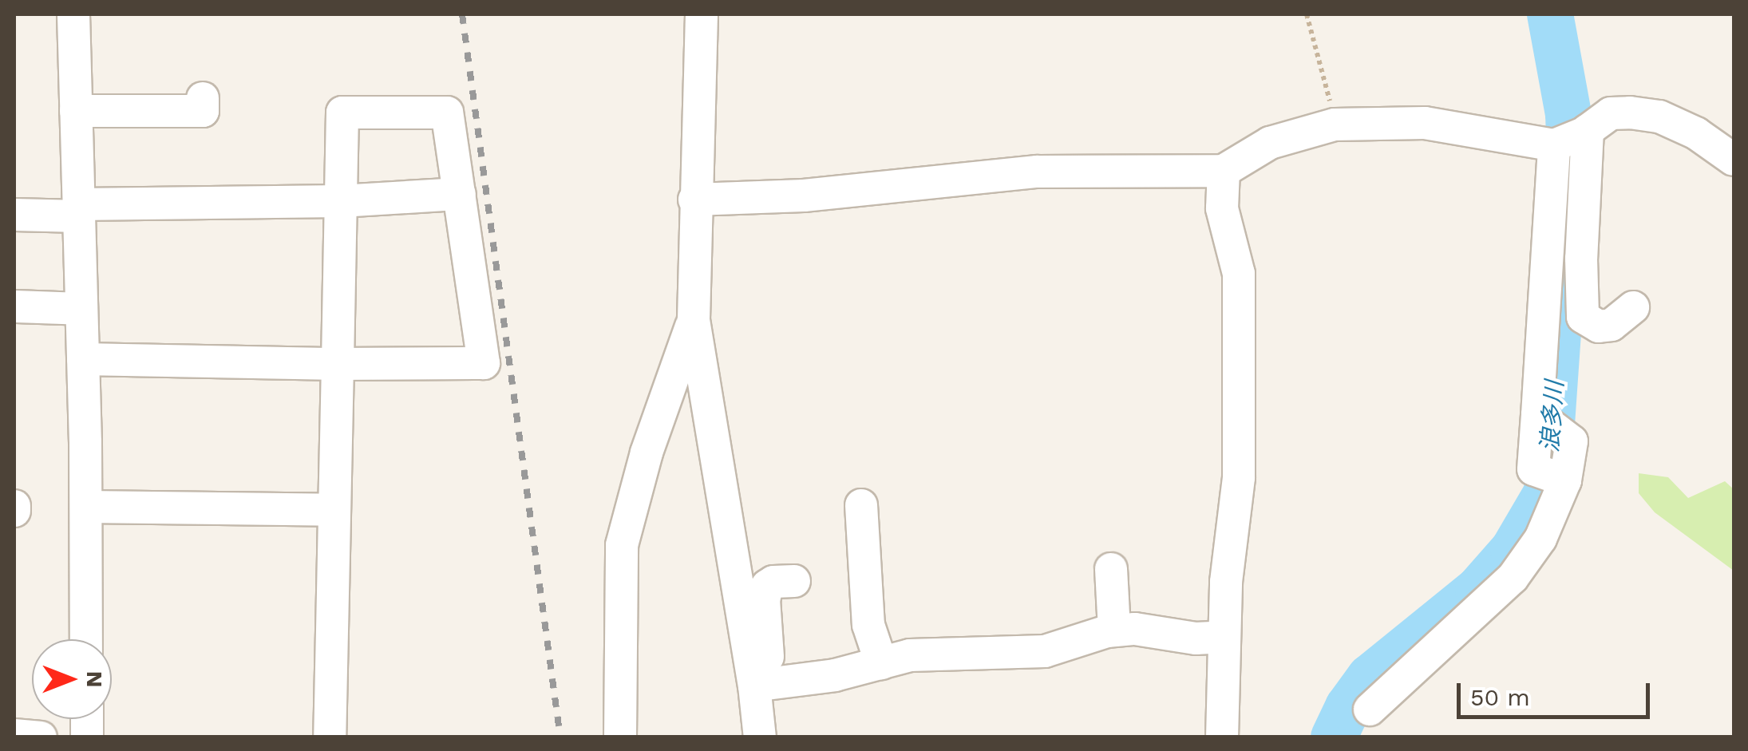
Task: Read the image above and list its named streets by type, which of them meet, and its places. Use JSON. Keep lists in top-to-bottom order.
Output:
{
  "water": ["浪多川"],
  "scale_bar": "50 m",
  "north": "right"
}
